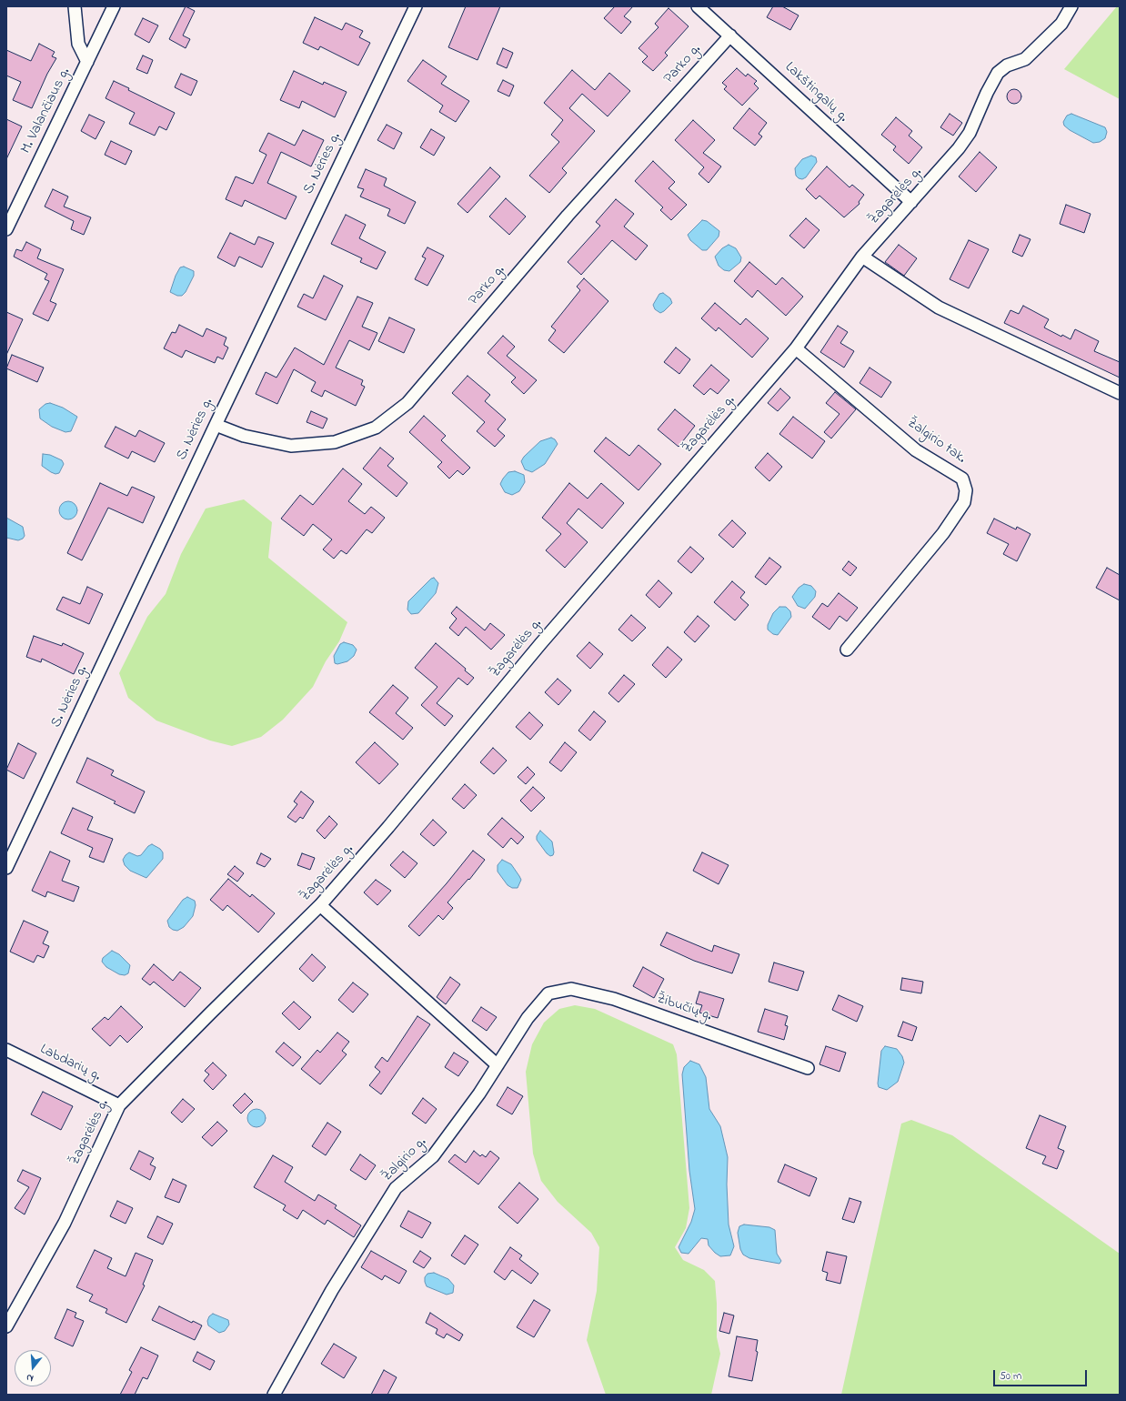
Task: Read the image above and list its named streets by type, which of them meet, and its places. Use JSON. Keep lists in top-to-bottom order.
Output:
{
  "streets": {
    "street": [
      "Parko g.",
      "Lakštingalų g.",
      "M. Valančiaus g.",
      "S. Nėries g.",
      "Žagarėlės g.",
      "Žalgirio tak.",
      "Žibučių g.",
      "Labdarių g.",
      "Žalgirio g."
    ]
  },
  "crossings": [
    ["Parko g.", "Lakštingalų g."],
    ["Parko g.", "S. Nėries g."],
    ["Lakštingalų g.", "Žagarėlės g."],
    ["Žagarėlės g.", "Žalgirio tak."],
    ["Žagarėlės g.", "Labdarių g."],
    ["Žibučių g.", "Žalgirio g."]
  ],
  "scale_bar": "50 m",
  "north": "bottom"
}
